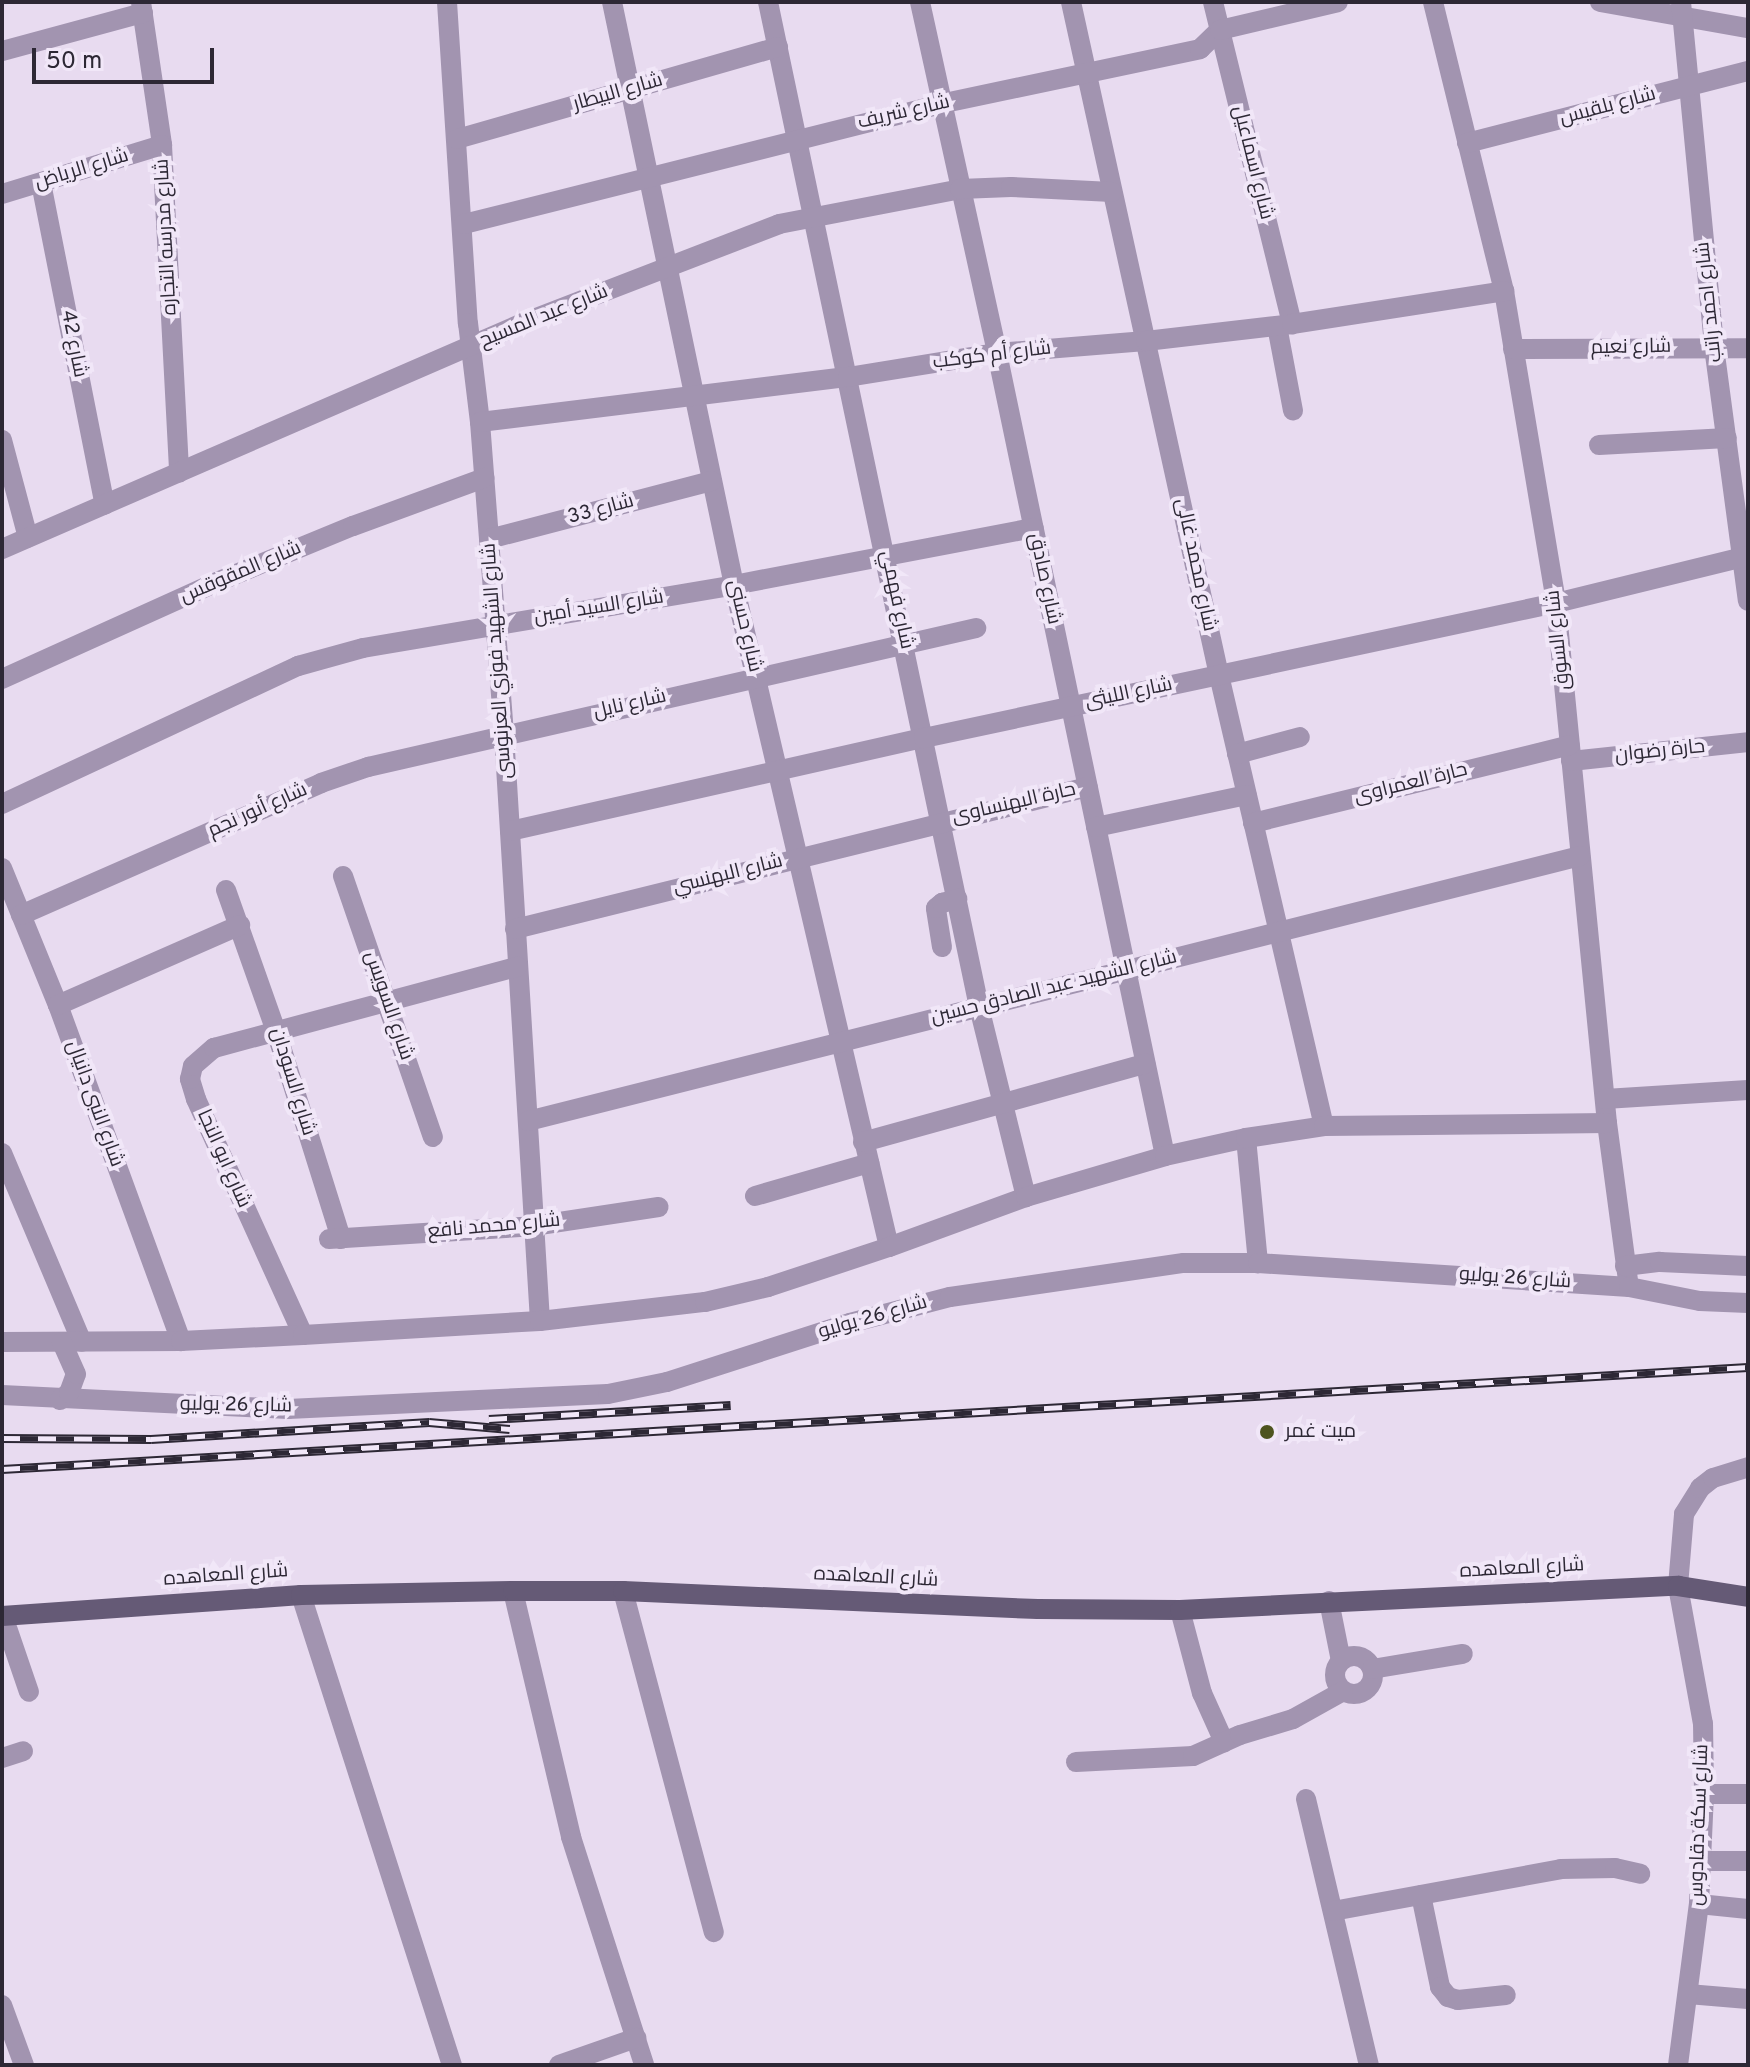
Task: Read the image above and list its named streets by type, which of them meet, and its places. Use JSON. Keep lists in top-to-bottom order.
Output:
{
  "streets": {
    "main road": ["شارع المعاهده"],
    "street": [
      "شارع البيطار",
      "شارع بلقيس",
      "شارع شريف",
      "شارع اسماعيل",
      "شارع الرياض",
      "شارع مدرسه التجاره",
      "شارع احمد راتب",
      "شارع عبد المسيح",
      "شارع 42",
      "شارع نعيم",
      "شارع أم كوكب",
      "شارع 33",
      "شارع محمد غالى",
      "شارع المقوقس",
      "شارع صادق",
      "شارع فهمي",
      "شارع السيد أمين",
      "شارع حسنى",
      "شارع السوق",
      "شارع الشهيد فوزي العرنوسى",
      "شارع الليثى",
      "شارع نايل",
      "حارة رضوان",
      "حارة العمراوى",
      "حارة البهنساوى",
      "شارع أنور نجم",
      "شارع البهنسي",
      "شارع الشهيد عبد الصادق حسين",
      "شارع السويس",
      "شارع السودان",
      "شارع النبى دانيال",
      "شارع ابو النجا",
      "شارع محمد نافع",
      "شارع 26 يوليو",
      "شارع سكة دقادوس"
    ]
  },
  "crossings": [
    ["شارع البيطار", "شارع فهمي"],
    ["شارع البيطار", "شارع حسنى"],
    ["شارع البيطار", "شارع الشهيد فوزي العرنوسى"],
    ["شارع بلقيس", "شارع احمد راتب"],
    ["شارع بلقيس", "شارع السوق"],
    ["شارع شريف", "شارع اسماعيل"],
    ["شارع شريف", "شارع محمد غالى"],
    ["شارع شريف", "شارع صادق"],
    ["شارع شريف", "شارع فهمي"],
    ["شارع شريف", "شارع حسنى"],
    ["شارع شريف", "شارع الشهيد فوزي العرنوسى"],
    ["شارع اسماعيل", "شارع أم كوكب"],
    ["شارع الرياض", "شارع مدرسه التجاره"],
    ["شارع الرياض", "شارع 42"],
    ["شارع مدرسه التجاره", "شارع عبد المسيح"],
    ["شارع احمد راتب", "شارع نعيم"],
    ["شارع احمد راتب", "شارع الليثى"],
    ["شارع عبد المسيح", "شارع 42"],
    ["شارع عبد المسيح", "شارع محمد غالى"],
    ["شارع عبد المسيح", "شارع صادق"],
    ["شارع عبد المسيح", "شارع فهمي"],
    ["شارع عبد المسيح", "شارع حسنى"],
    ["شارع عبد المسيح", "شارع الشهيد فوزي العرنوسى"],
    ["شارع نعيم", "شارع السوق"],
    ["شارع أم كوكب", "شارع محمد غالى"],
    ["شارع أم كوكب", "شارع صادق"],
    ["شارع أم كوكب", "شارع فهمي"],
    ["شارع أم كوكب", "شارع حسنى"],
    ["شارع أم كوكب", "شارع السوق"],
    ["شارع أم كوكب", "شارع الشهيد فوزي العرنوسى"],
    ["شارع 33", "شارع حسنى"],
    ["شارع 33", "شارع الشهيد فوزي العرنوسى"],
    ["شارع محمد غالى", "شارع الليثى"],
    ["شارع محمد غالى", "حارة العمراوى"],
    ["شارع محمد غالى", "شارع الشهيد عبد الصادق حسين"],
    ["شارع المقوقس", "شارع الشهيد فوزي العرنوسى"],
    ["شارع صادق", "شارع السيد أمين"],
    ["شارع صادق", "شارع الليثى"],
    ["شارع صادق", "حارة البهنساوى"],
    ["شارع صادق", "شارع الشهيد عبد الصادق حسين"],
    ["شارع فهمي", "شارع السيد أمين"],
    ["شارع فهمي", "شارع الليثى"],
    ["شارع فهمي", "شارع نايل"],
    ["شارع فهمي", "حارة البهنساوى"],
    ["شارع فهمي", "شارع البهنسي"],
    ["شارع فهمي", "شارع الشهيد عبد الصادق حسين"],
    ["شارع السيد أمين", "شارع حسنى"],
    ["شارع السيد أمين", "شارع الشهيد فوزي العرنوسى"],
    ["شارع حسنى", "شارع الليثى"],
    ["شارع حسنى", "شارع نايل"],
    ["شارع حسنى", "شارع البهنسي"],
    ["شارع حسنى", "شارع الشهيد عبد الصادق حسين"],
    ["شارع السوق", "شارع الليثى"],
    ["شارع السوق", "حارة رضوان"],
    ["شارع السوق", "حارة العمراوى"],
    ["شارع السوق", "شارع الشهيد عبد الصادق حسين"],
    ["شارع السوق", "شارع 26 يوليو"],
    ["شارع الشهيد فوزي العرنوسى", "شارع الليثى"],
    ["شارع الشهيد فوزي العرنوسى", "شارع نايل"],
    ["شارع الشهيد فوزي العرنوسى", "شارع أنور نجم"],
    ["شارع الشهيد فوزي العرنوسى", "شارع البهنسي"],
    ["شارع الشهيد فوزي العرنوسى", "شارع الشهيد عبد الصادق حسين"],
    ["شارع الشهيد فوزي العرنوسى", "شارع ابو النجا"],
    ["شارع الشهيد فوزي العرنوسى", "شارع محمد نافع"],
    ["شارع نايل", "شارع أنور نجم"],
    ["حارة رضوان", "حارة العمراوى"],
    ["حارة البهنساوى", "شارع البهنسي"],
    ["شارع أنور نجم", "شارع النبى دانيال"],
    ["شارع السويس", "شارع ابو النجا"],
    ["شارع السودان", "شارع ابو النجا"],
    ["شارع السودان", "شارع محمد نافع"],
    ["شارع المعاهده", "شارع سكة دقادوس"]
  ],
  "places": ["ميت غمر"],
  "scale_bar": "50 m"
}
